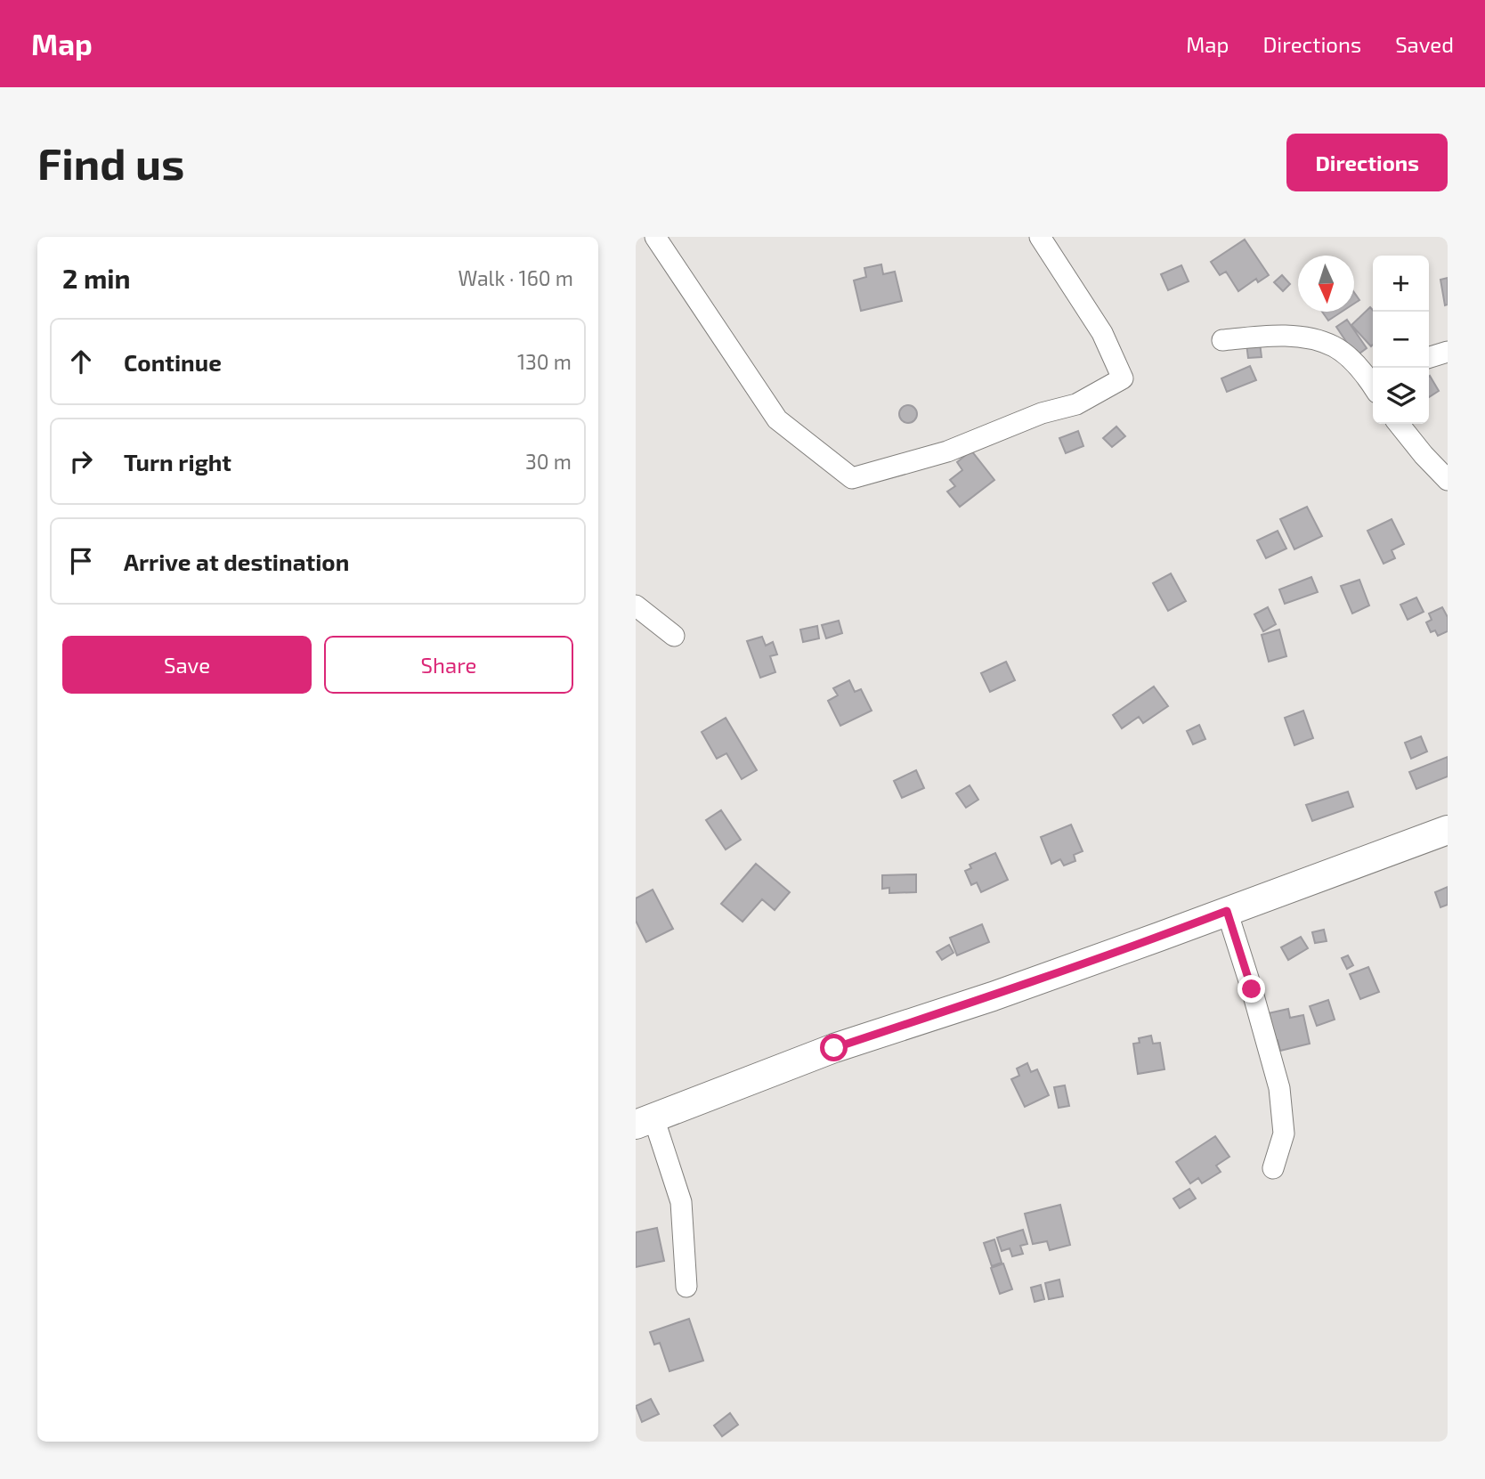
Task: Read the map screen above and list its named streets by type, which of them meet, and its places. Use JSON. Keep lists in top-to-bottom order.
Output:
{
  "north": "bottom",
  "page": {
    "header": "Map",
    "nav": ["Map", "Directions", "Saved"],
    "buttons": [
      "Directions",
      ["Save", "Share"]
    ],
    "title": "Find us",
    "heading": ["2 min", "Walk · 160 m"],
    "map_buttons": ["+", "−"],
    "list": [
      ["Continue", "130 m"],
      ["Turn right", "30 m"],
      "Arrive at destination"
    ]
  }
}
